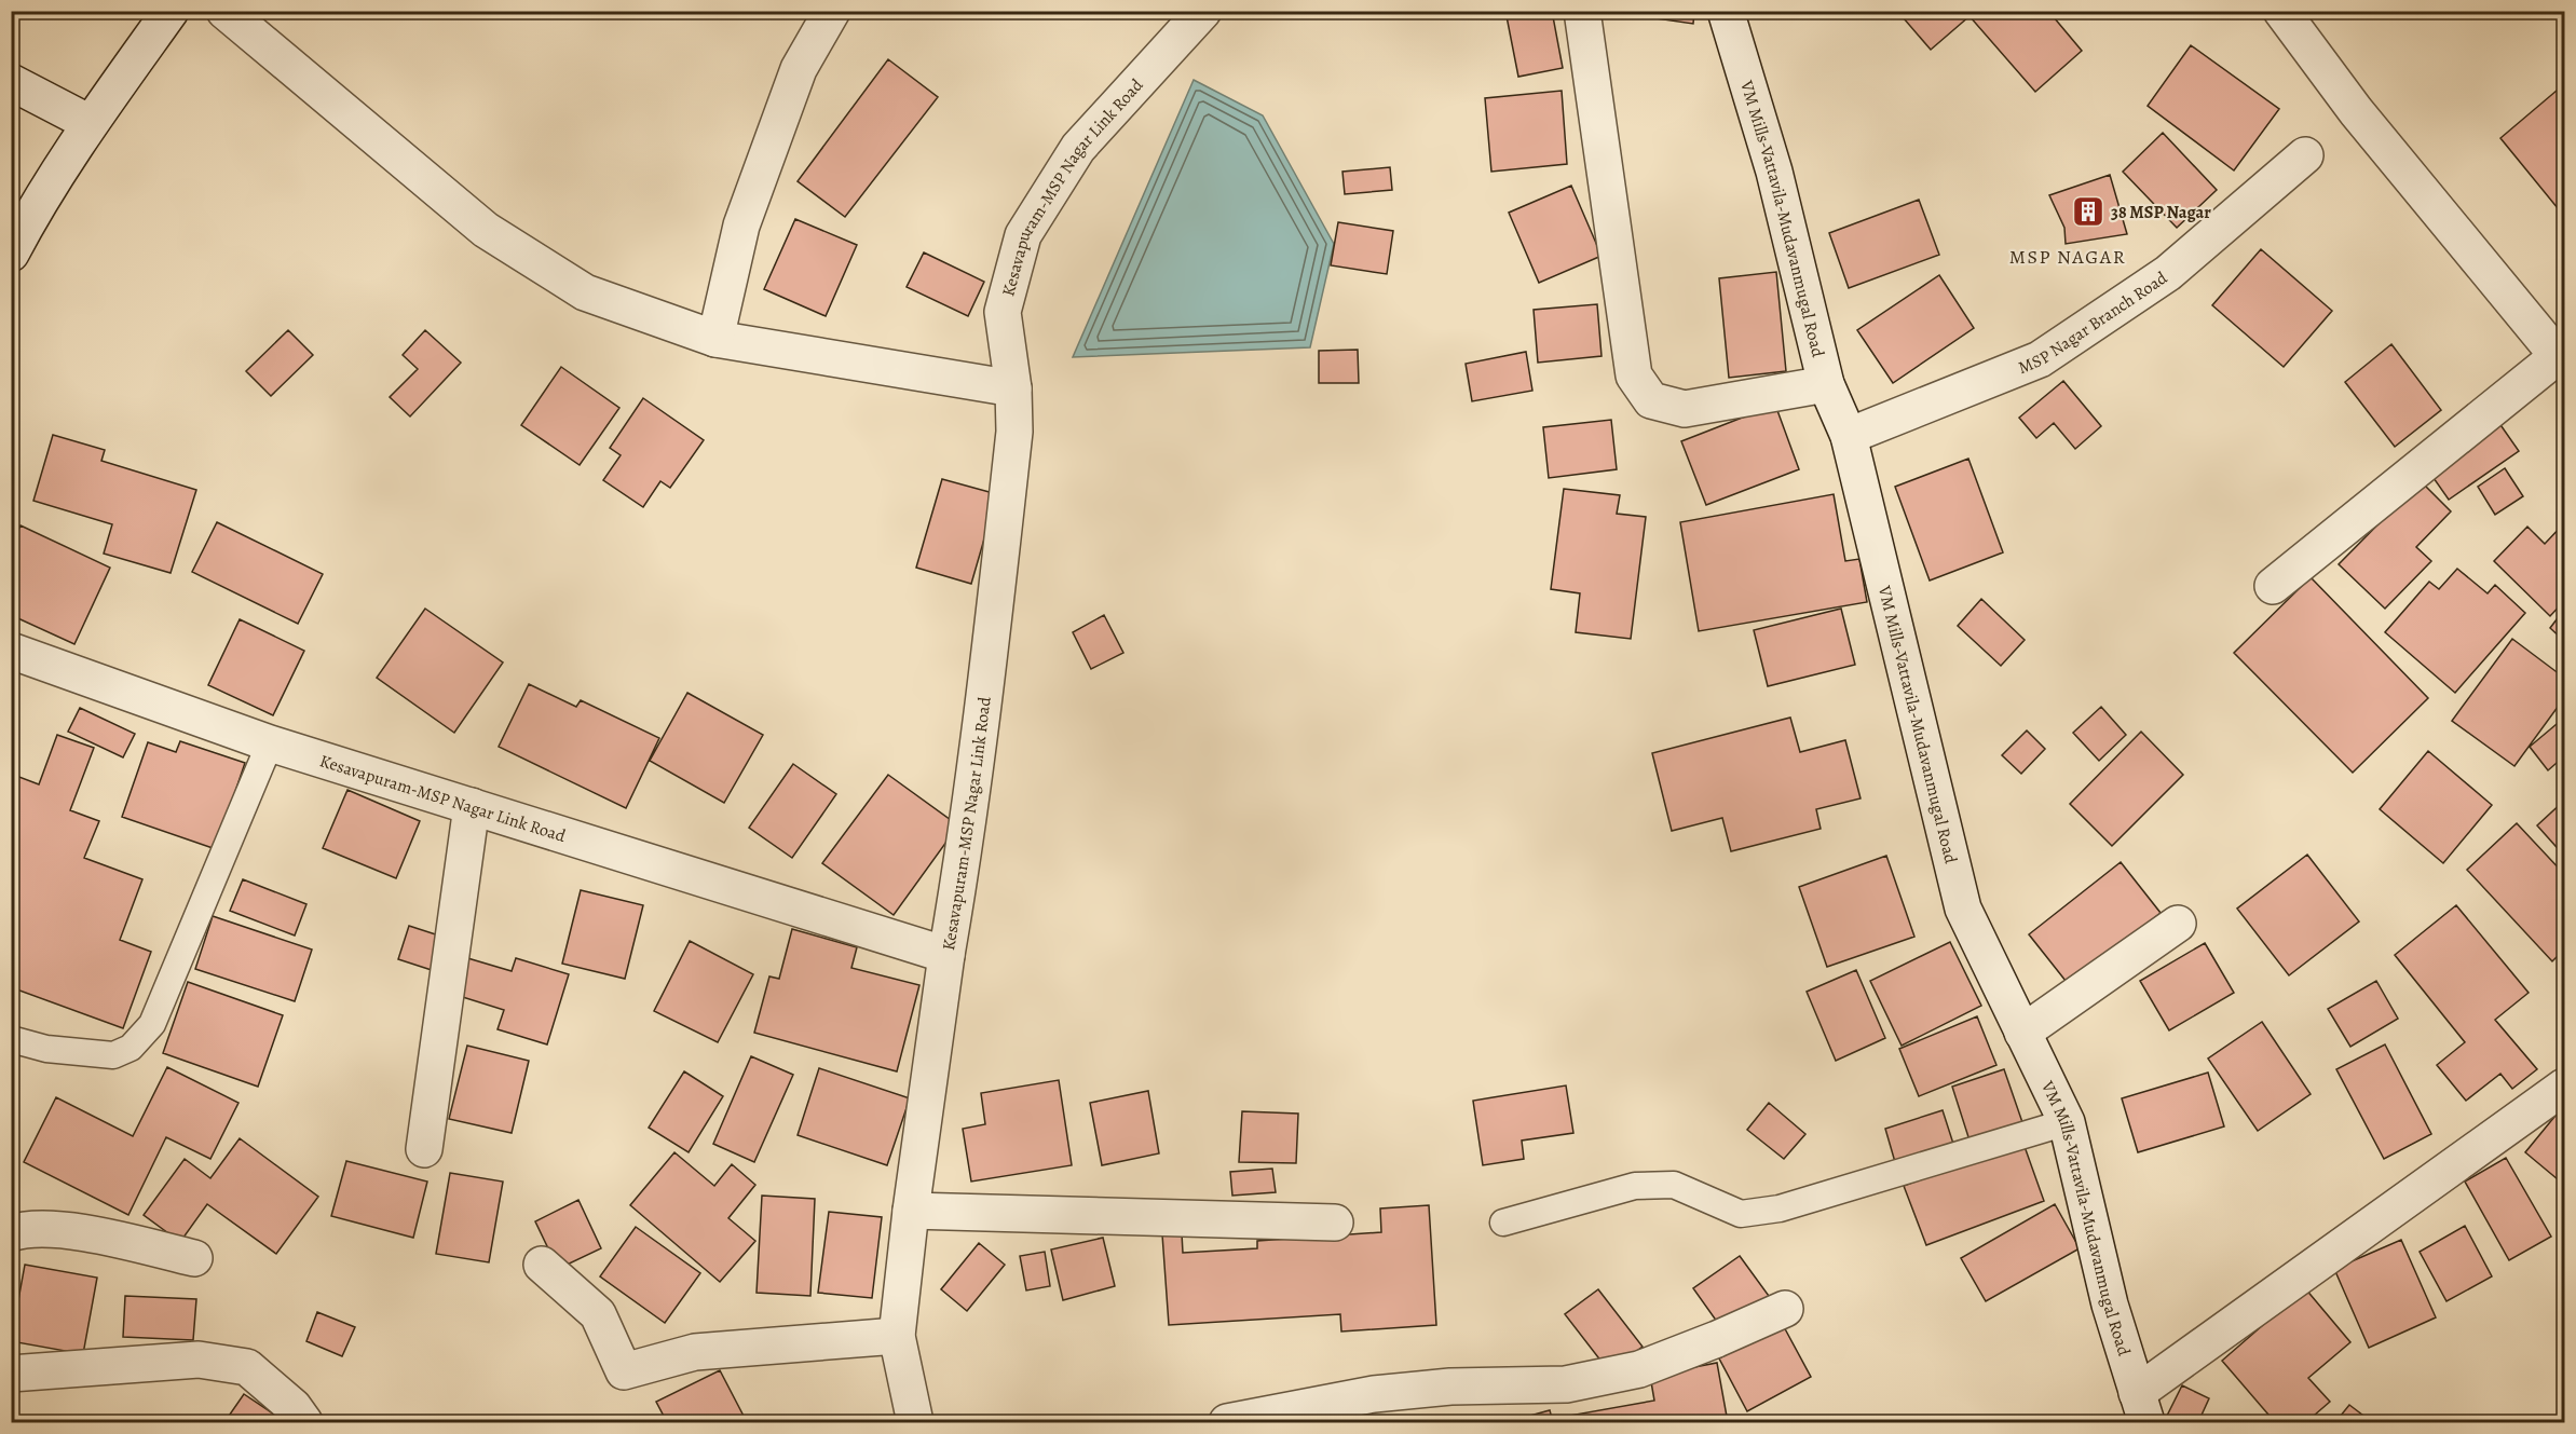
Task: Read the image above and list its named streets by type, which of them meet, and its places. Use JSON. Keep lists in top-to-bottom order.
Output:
{
  "streets": {
    "street": ["Kesavapuram-MSP Nagar Link Road", "VM Mills-Vattavila-Mudavanmugal Road", "MSP Nagar Branch Road"]
  },
  "crossings": [
    ["VM Mills-Vattavila-Mudavanmugal Road", "MSP Nagar Branch Road"]
  ],
  "districts": ["MSP NAGAR"],
  "places": {
    "building": ["38 MSP Nagar"]
  }
}
